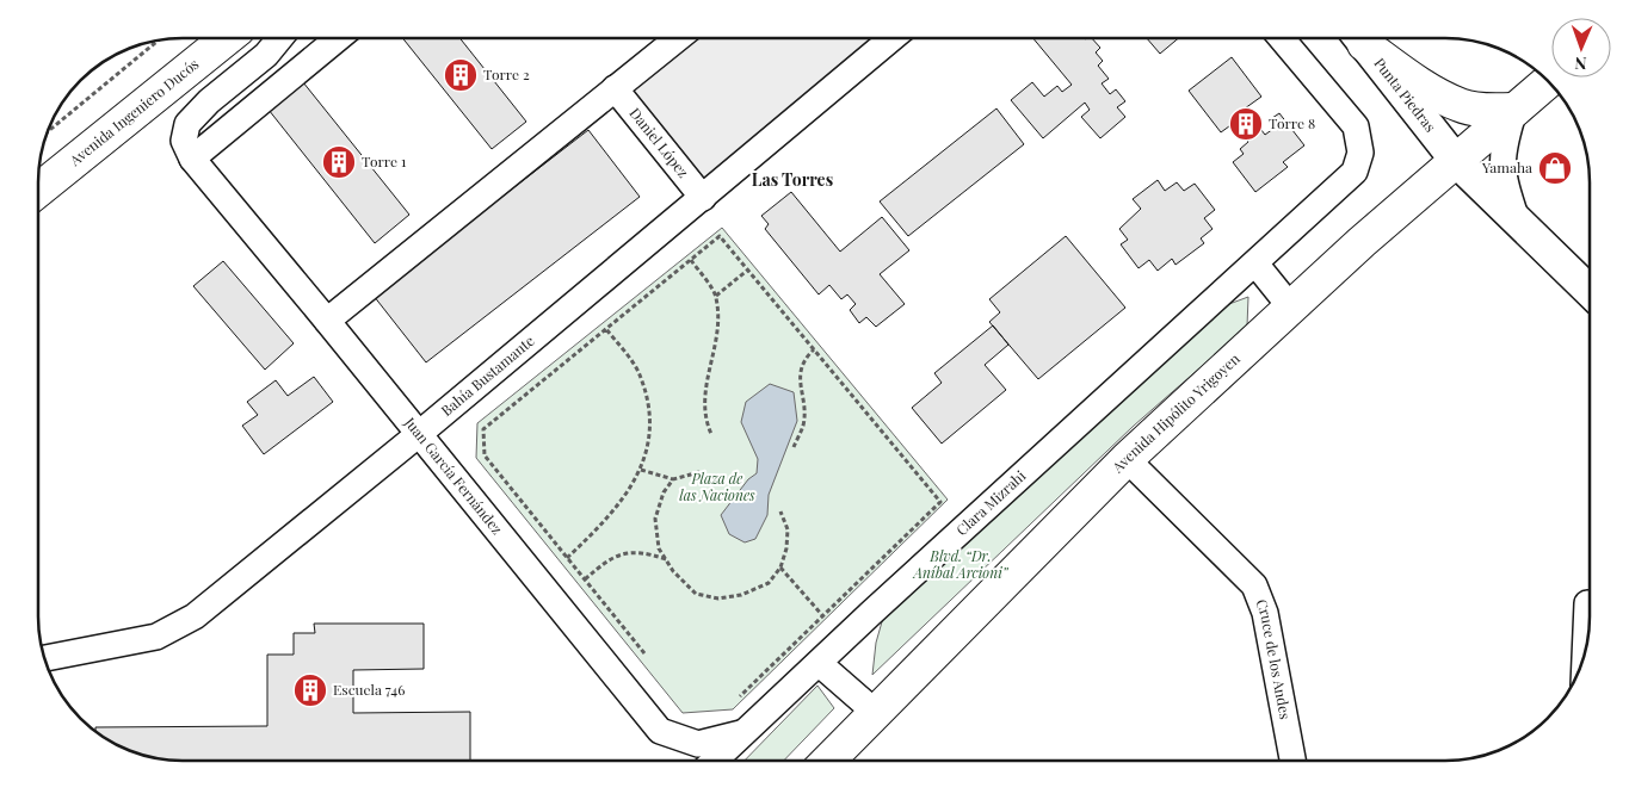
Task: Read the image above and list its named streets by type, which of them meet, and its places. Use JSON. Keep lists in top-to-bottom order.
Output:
{
  "streets": {
    "highway": ["Avenida Ingeniero Ducós", "Avenida Hipólito Yrigoyen"],
    "street": [
      "Punta Piedras",
      "Daniel López",
      "Bahía Bustamante",
      "Juan García Fernández",
      "Clara Mizrahi",
      "Cruce de los Andes"
    ]
  },
  "crossings": [
    ["Punta Piedras", "Avenida Hipólito Yrigoyen"],
    ["Daniel López", "Bahía Bustamante"],
    ["Bahía Bustamante", "Juan García Fernández"],
    ["Avenida Hipólito Yrigoyen", "Cruce de los Andes"],
    ["Juan García Fernández", "Clara Mizrahi"]
  ],
  "districts": ["Las Torres"],
  "parks": ["Plaza de las Naciones", "Blvd. “Dr. Aníbal Arcioni”"],
  "places": {
    "building": [
      "Torre 2",
      "Torre 8",
      "Torre 1",
      "Escuela 746"
    ],
    "shop": ["Yamaha"]
  },
  "north": "bottom"
}
